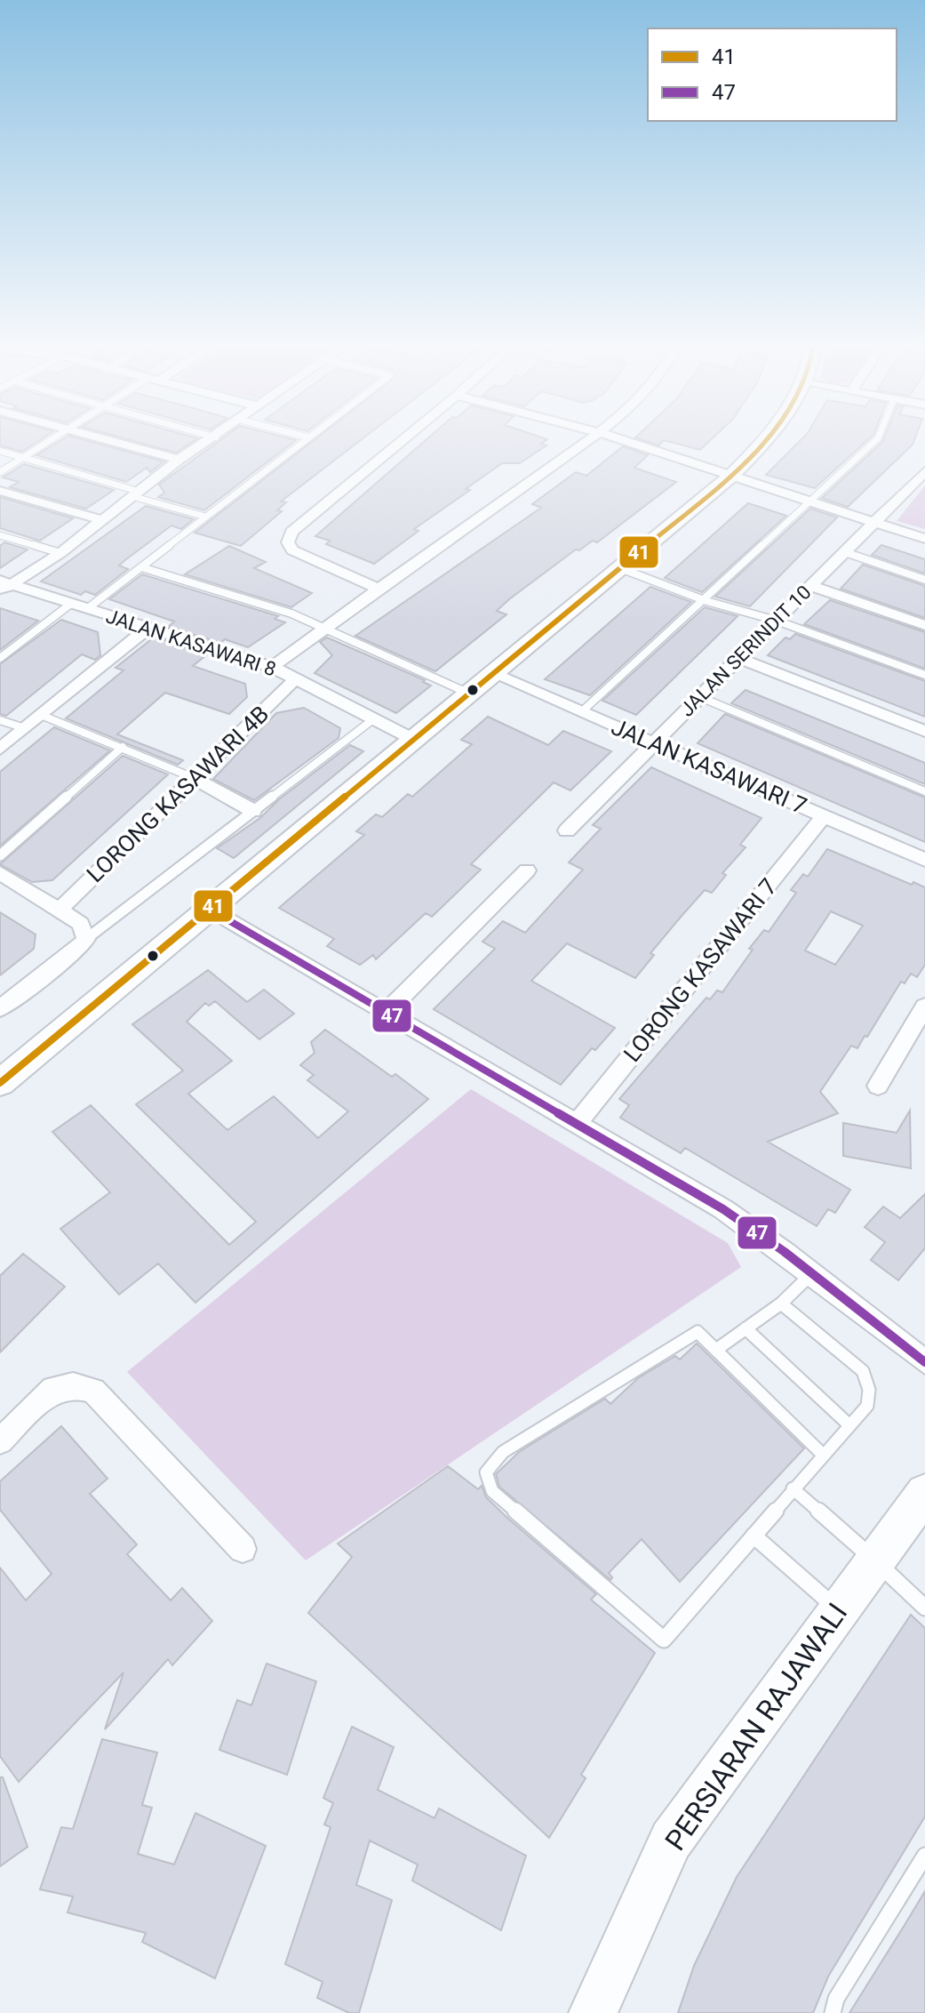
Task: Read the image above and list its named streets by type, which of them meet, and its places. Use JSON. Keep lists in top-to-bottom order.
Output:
{
  "streets": {
    "street": [
      "JALAN KASAWARI 8",
      "JALAN SERINDIT 10",
      "JALAN KASAWARI 7",
      "LORONG KASAWARI 4B",
      "LORONG KASAWARI 7",
      "PERSIARAN RAJAWALI"
    ]
  },
  "crossings": [
    ["JALAN KASAWARI 8", "LORONG KASAWARI 4B"],
    ["JALAN SERINDIT 10", "JALAN KASAWARI 7"],
    ["JALAN KASAWARI 7", "LORONG KASAWARI 7"]
  ],
  "lines": ["transit line 41", "transit line 47"],
  "legend": ["41", "47"]
}
